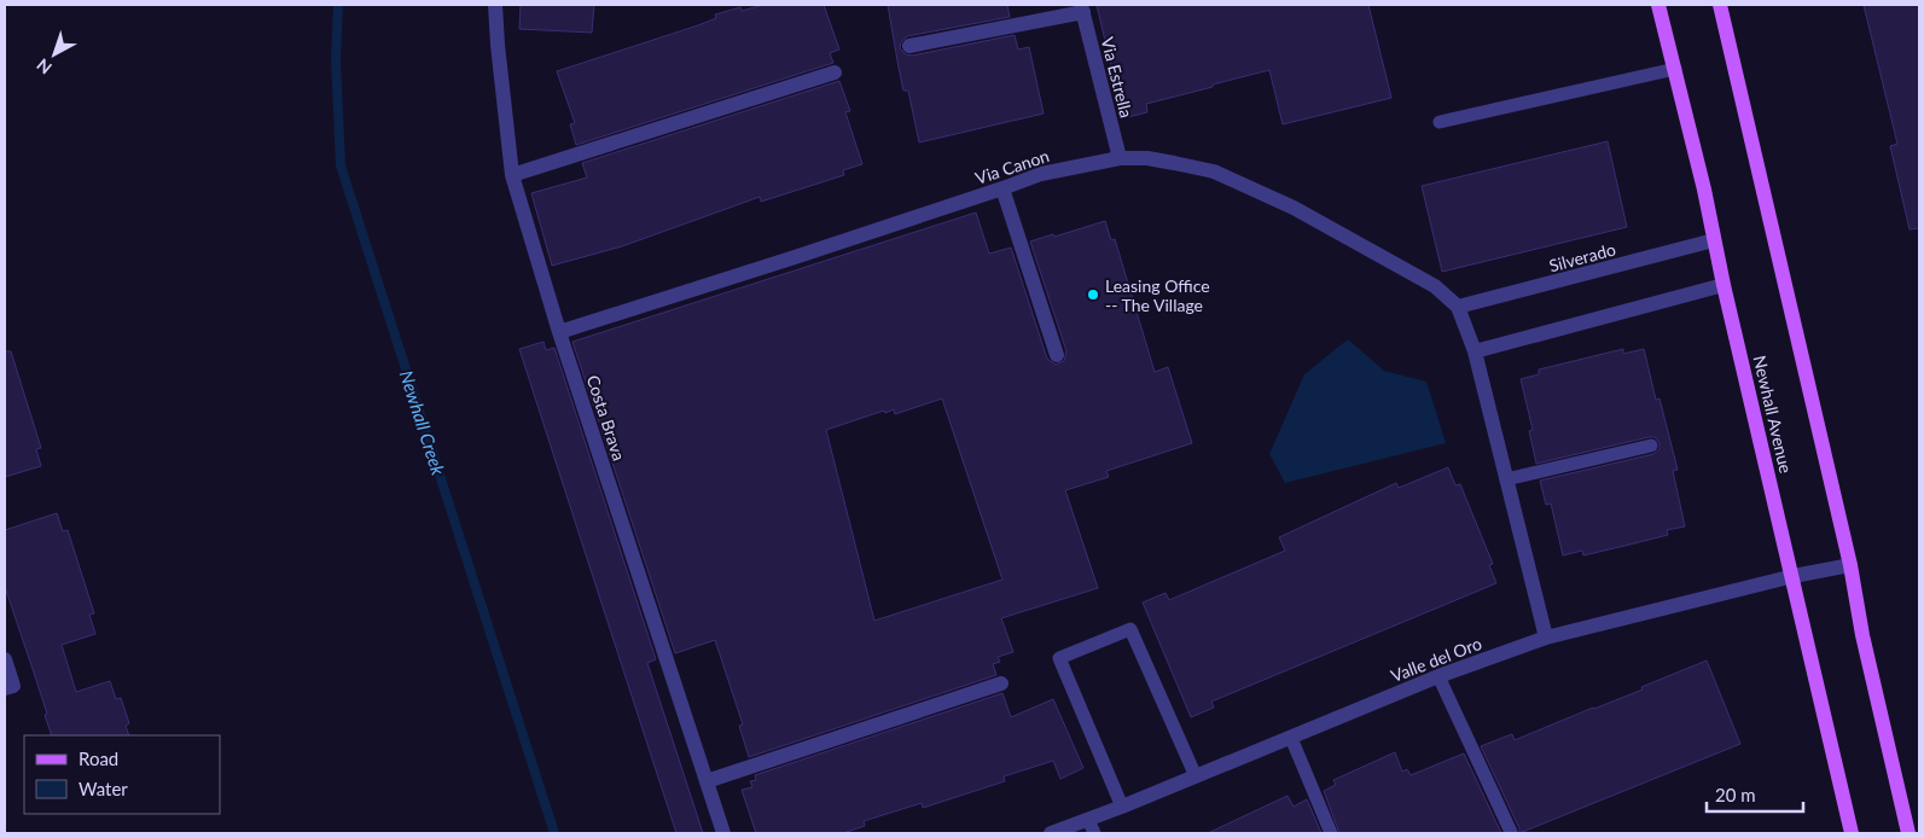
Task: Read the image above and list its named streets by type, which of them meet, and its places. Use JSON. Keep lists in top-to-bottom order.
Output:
{
  "streets": {
    "main road": ["Newhall Avenue"],
    "street": [
      "Via Estrella",
      "Via Canon",
      "Silverado",
      "Costa Brava",
      "Valle del Oro"
    ]
  },
  "crossings": [
    ["Via Estrella", "Via Canon"],
    ["Via Canon", "Silverado"],
    ["Via Canon", "Costa Brava"],
    ["Silverado", "Newhall Avenue"],
    ["Newhall Avenue", "Valle del Oro"]
  ],
  "water": ["Newhall Creek"],
  "places": ["Leasing Office -- The Village"],
  "legend": ["Road", "Water"],
  "scale_bar": "20 m",
  "north": "bottom left"
}
